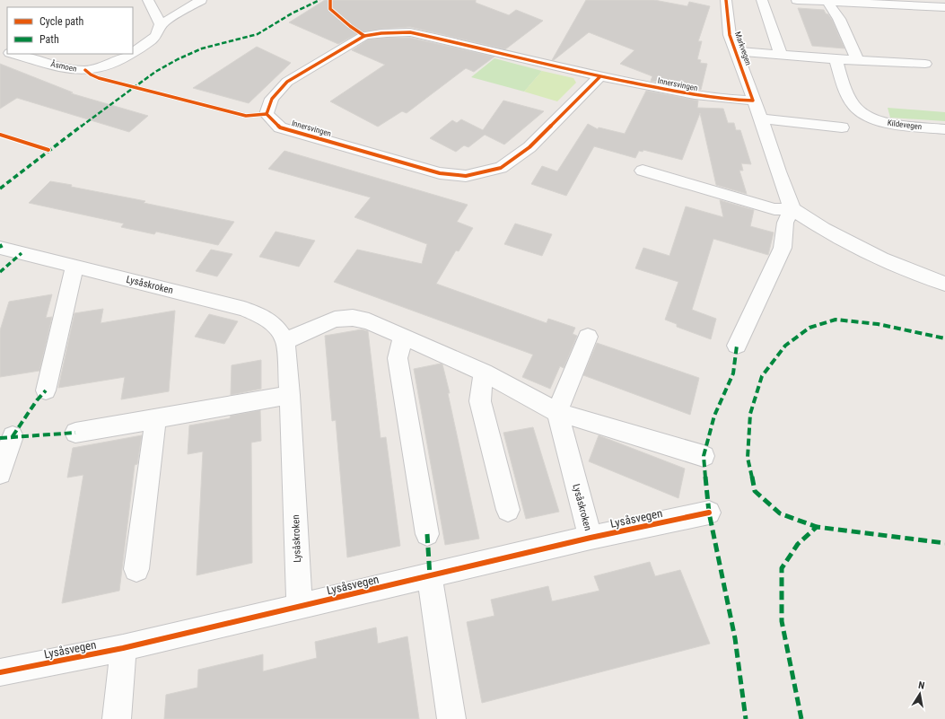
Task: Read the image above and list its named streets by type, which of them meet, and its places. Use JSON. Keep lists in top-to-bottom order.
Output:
{
  "streets": {
    "street": [
      "Markvegen",
      "Åsmoen",
      "Innersvingen",
      "Kildevegen",
      "Lysåskroken",
      "Lysåsvegen"
    ]
  },
  "crossings": [
    ["Markvegen", "Innersvingen"],
    ["Lysåskroken", "Lysåsvegen"]
  ],
  "legend": ["Cycle path", "Path"],
  "north": "top"
}
